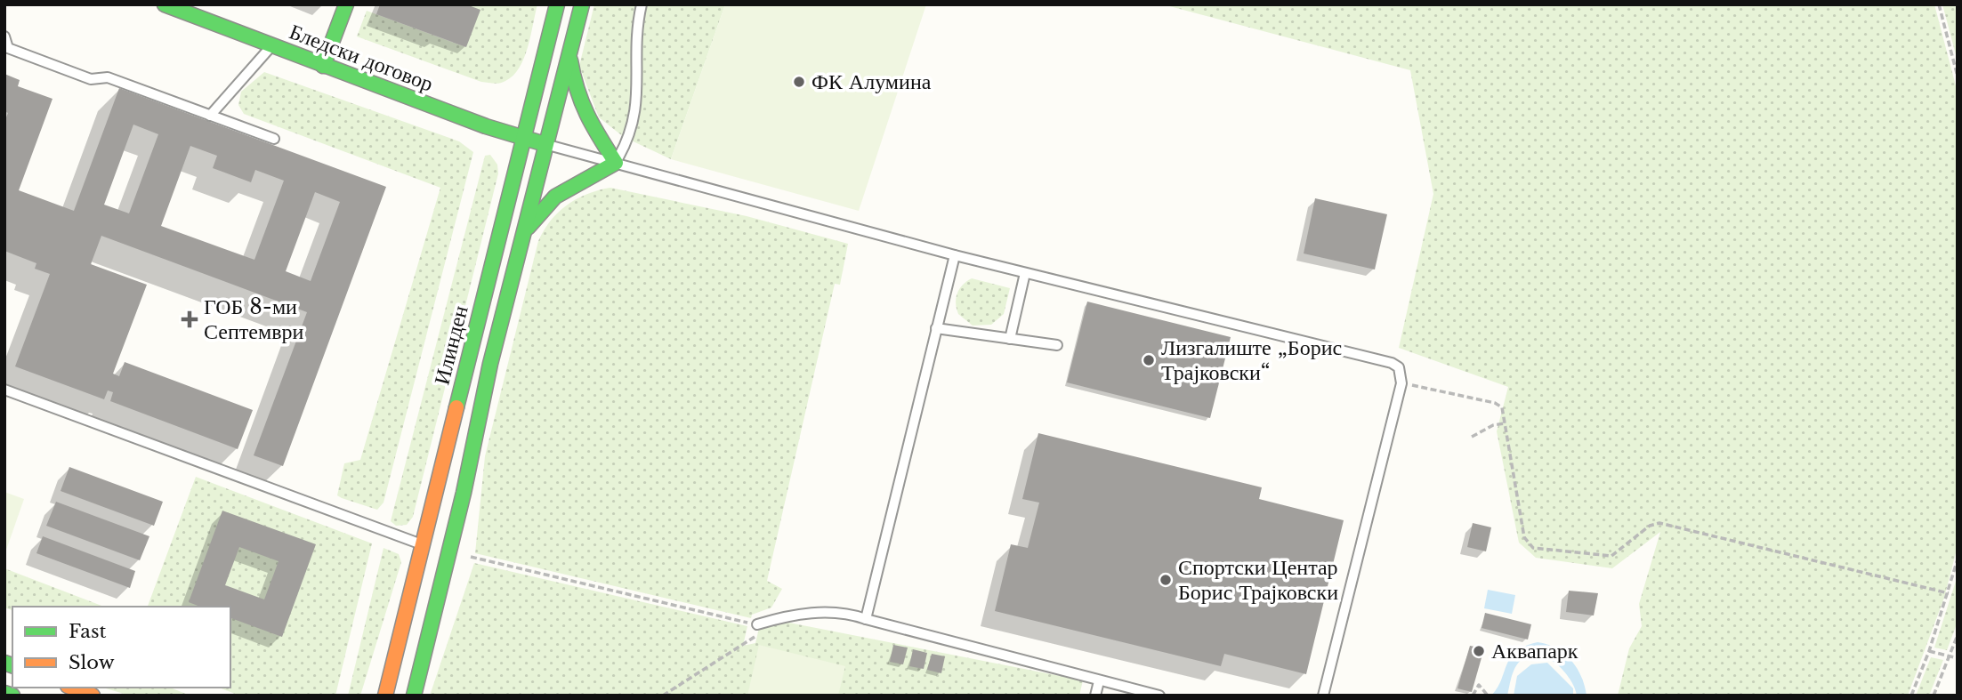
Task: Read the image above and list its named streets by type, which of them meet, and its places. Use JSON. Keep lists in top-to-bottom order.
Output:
{
  "streets": {
    "street": ["Бледски договор", "Илинден"]
  },
  "crossings": [
    ["Бледски договор", "Илинден"]
  ],
  "places": {
    "other": [
      "ФК Алумина",
      "Лизгалиште „Борис Трајковски“",
      "Спортски Центар Борис Трајковски",
      "Аквапарк"
    ],
    "health": ["ГОБ 8-ми Септември"]
  },
  "legend": ["Fast", "Slow"]
}
